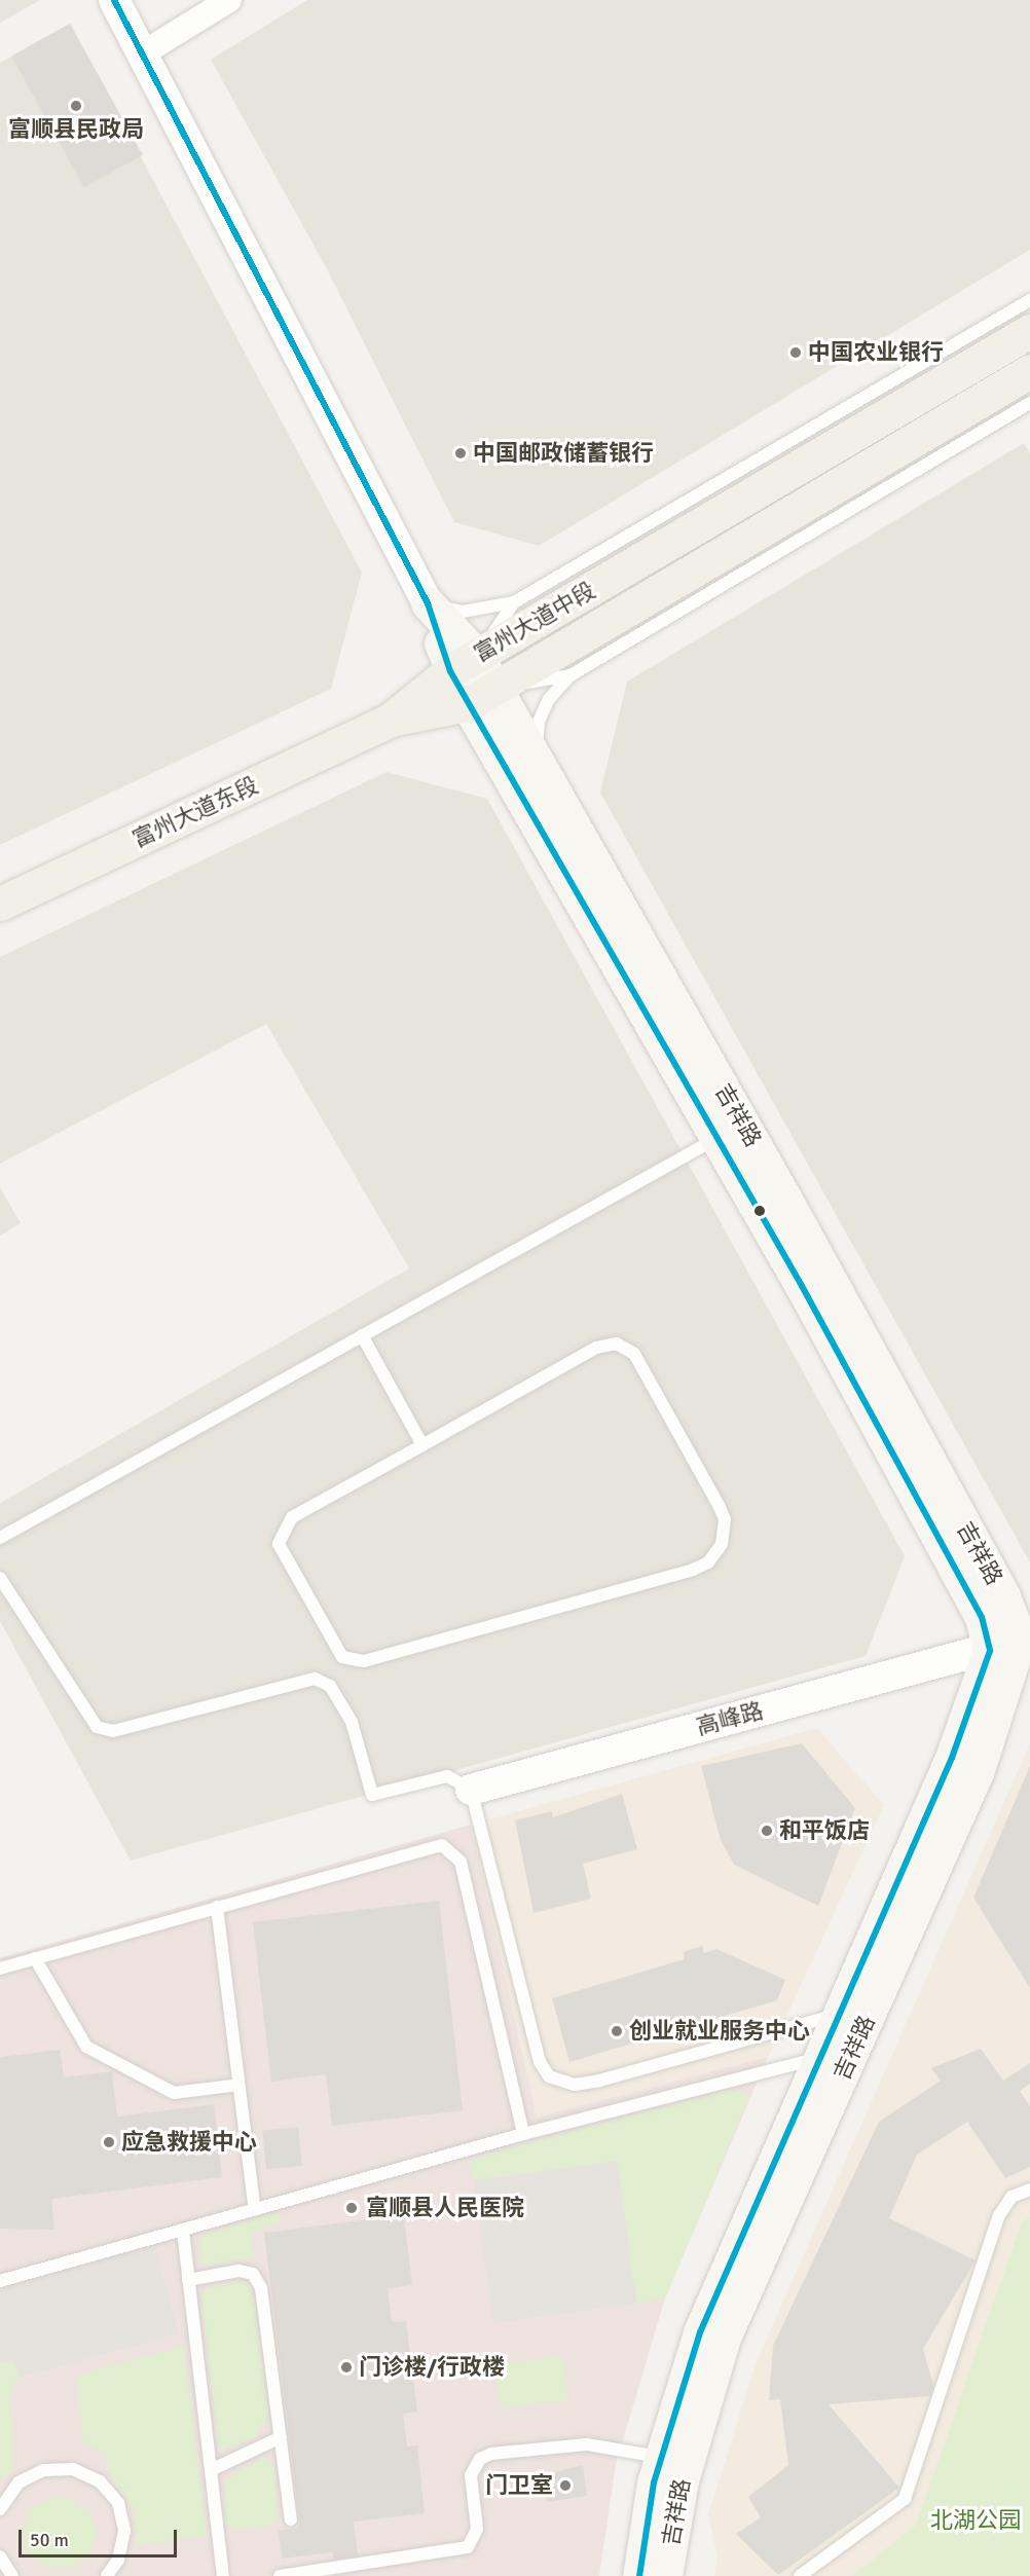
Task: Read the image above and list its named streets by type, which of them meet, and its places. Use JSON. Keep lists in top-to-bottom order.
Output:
{
  "streets": {
    "main road": ["富州大道中段", "富州大道东段", "吉祥路"],
    "street": ["高峰路"]
  },
  "crossings": [
    ["富州大道中段", "富州大道东段"],
    ["富州大道中段", "吉祥路"],
    ["吉祥路", "高峰路"]
  ],
  "parks": ["北湖公园"],
  "places": [
    "富顺县民政局",
    "中国农业银行",
    "中国邮政储蓄银行",
    "和平饭店",
    "创业就业服务中心",
    "应急救援中心",
    "富顺县人民医院",
    "门诊楼/行政楼",
    "门卫室"
  ],
  "scale_bar": "50 m"
}
